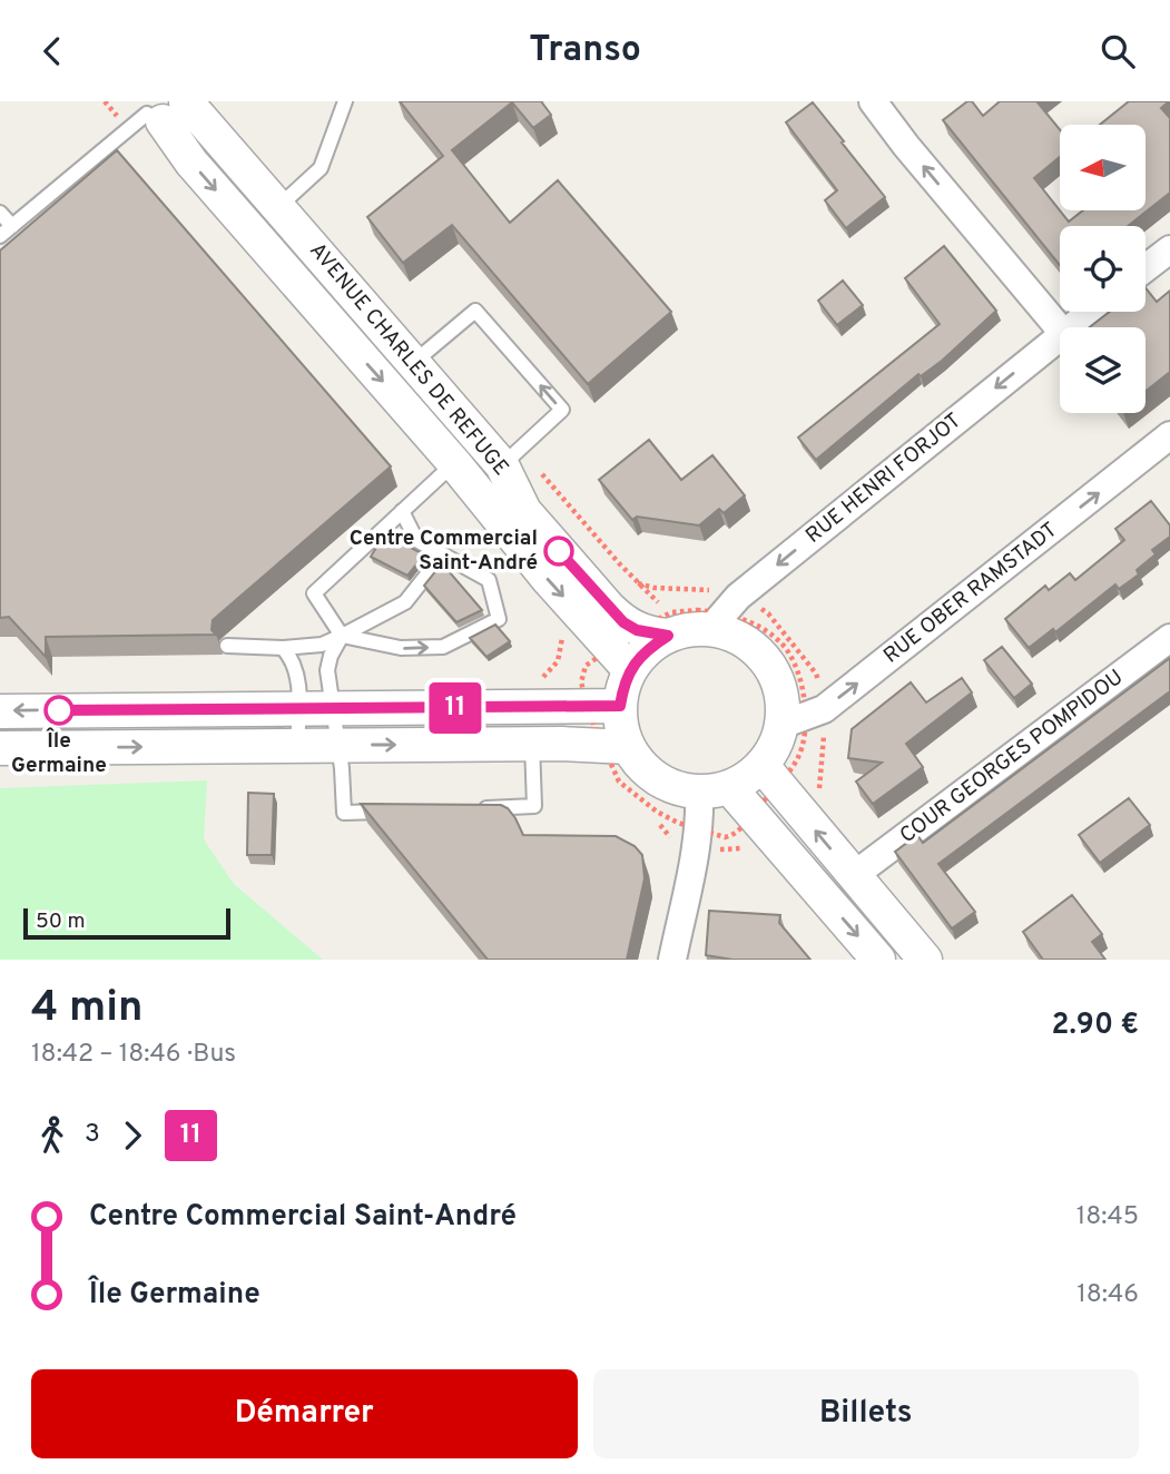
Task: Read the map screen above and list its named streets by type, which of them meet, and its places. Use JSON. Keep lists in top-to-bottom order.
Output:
{
  "streets": {
    "street": [
      "AVENUE CHARLES DE REFUGE",
      "RUE HENRI FORJOT",
      "RUE OBER RAMSTADT",
      "COUR GEORGES POMPIDOU"
    ]
  },
  "crossings": [
    ["AVENUE CHARLES DE REFUGE", "RUE HENRI FORJOT"],
    ["AVENUE CHARLES DE REFUGE", "RUE OBER RAMSTADT"],
    ["RUE HENRI FORJOT", "RUE OBER RAMSTADT"]
  ],
  "one_way": ["RUE HENRI FORJOT", "RUE OBER RAMSTADT"],
  "places": ["Centre Commercial Saint-André", "Île Germaine"],
  "lines": ["bus line 11"],
  "scale_bar": "50 m",
  "north": "left",
  "page": {
    "header": "Transo",
    "on_map": "11",
    "scale": "50 m",
    "heading": ["4 min", "18:42 – 18:46 · Bus", "2.90 €"],
    "legs": ["3", "11"],
    "list": [
      {
        "name": "Centre Commercial Saint-André",
        "value": "18:45"
      },
      {
        "name": "Île Germaine",
        "value": "18:46"
      }
    ],
    "buttons": ["Démarrer", "Billets"]
  }
}
